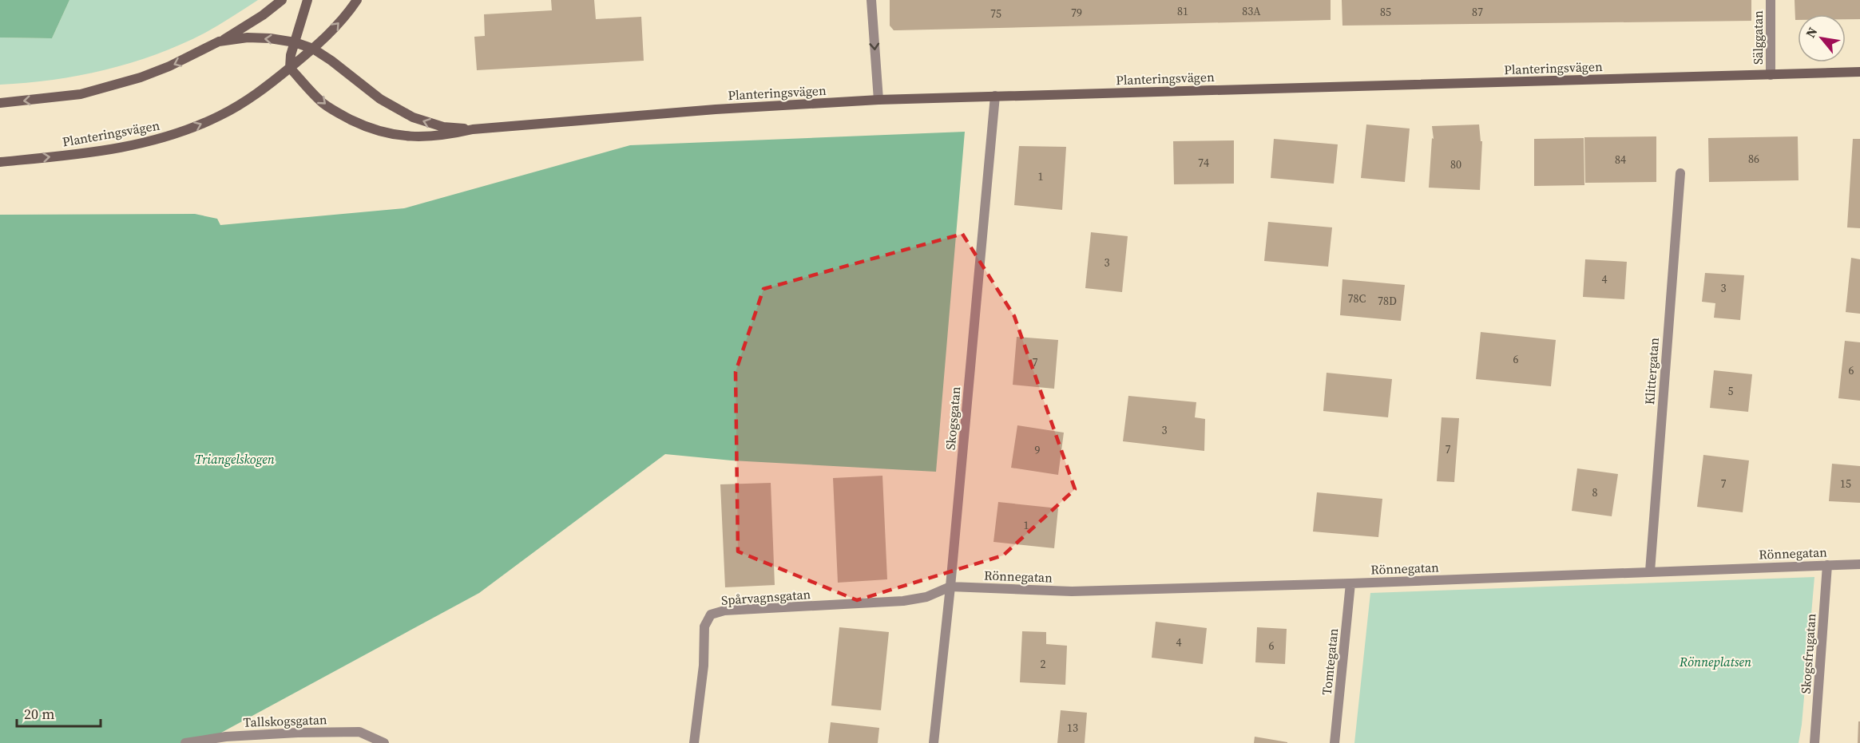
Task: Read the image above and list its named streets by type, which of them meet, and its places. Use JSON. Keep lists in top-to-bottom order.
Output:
{
  "streets": {
    "street": [
      "Sälggatan",
      "Planteringsvägen",
      "Klittergatan",
      "Skogsgatan",
      "Rönnegatan",
      "Spårvagnsgatan",
      "Skogsfrugatan",
      "Tomtegatan",
      "Tallskogsgatan"
    ]
  },
  "crossings": [
    ["Sälggatan", "Planteringsvägen"],
    ["Planteringsvägen", "Skogsgatan"],
    ["Klittergatan", "Rönnegatan"],
    ["Skogsgatan", "Rönnegatan"],
    ["Skogsgatan", "Spårvagnsgatan"],
    ["Rönnegatan", "Spårvagnsgatan"],
    ["Rönnegatan", "Skogsfrugatan"],
    ["Rönnegatan", "Tomtegatan"]
  ],
  "parks": ["Triangelskogen", "Rönneplatsen"],
  "house_numbers": [
    "81",
    "83A",
    "85",
    "87",
    "79",
    "75",
    "86",
    "84",
    "74",
    "80",
    "1",
    "3",
    "4",
    "3",
    "78C",
    "78D",
    "6",
    "7",
    "6",
    "5",
    "3",
    "7",
    "9",
    "7",
    "15",
    "8",
    "1",
    "4",
    "6",
    "2",
    "13"
  ],
  "scale_bar": "20 m",
  "north": "top left"
}
